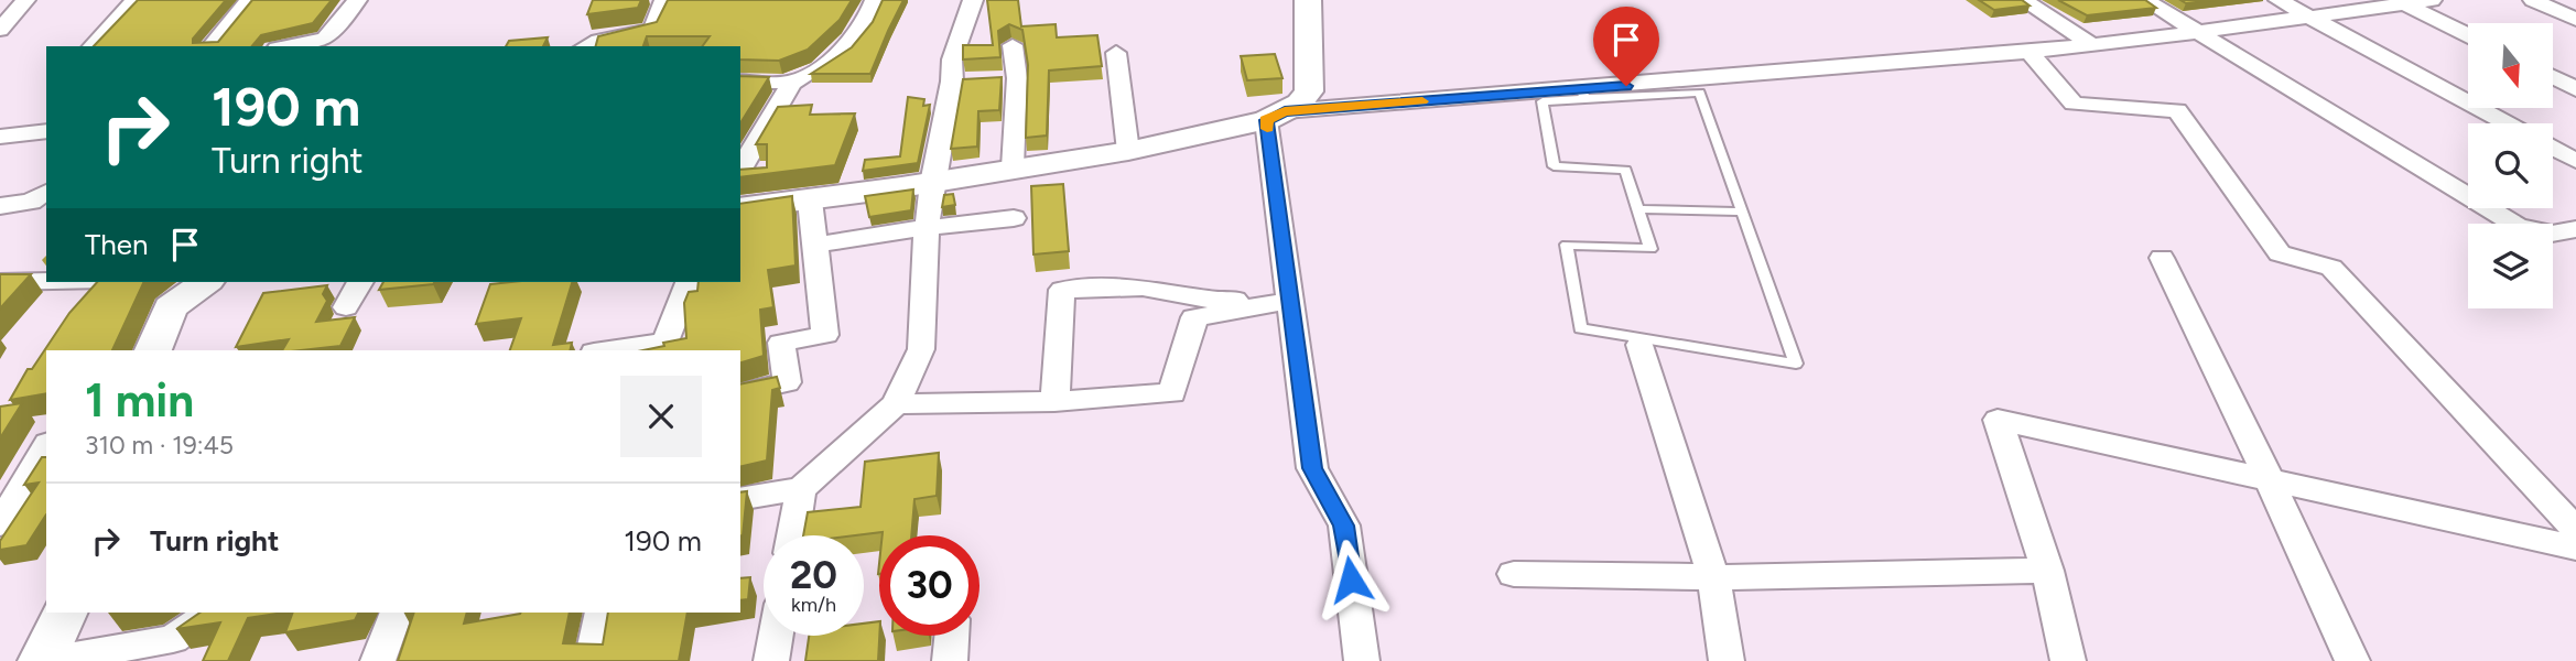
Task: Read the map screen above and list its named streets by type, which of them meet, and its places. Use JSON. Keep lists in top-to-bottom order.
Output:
{
  "north": "bottom",
  "page": {
    "turn": ["190 m", "Turn right"],
    "then": "Then",
    "heading": ["1 min", "310 m · 19:45"],
    "list": [
      {
        "name": "Turn right",
        "value": "190 m"
      }
    ],
    "speed": "20 km/h",
    "limit": "30"
  }
}
